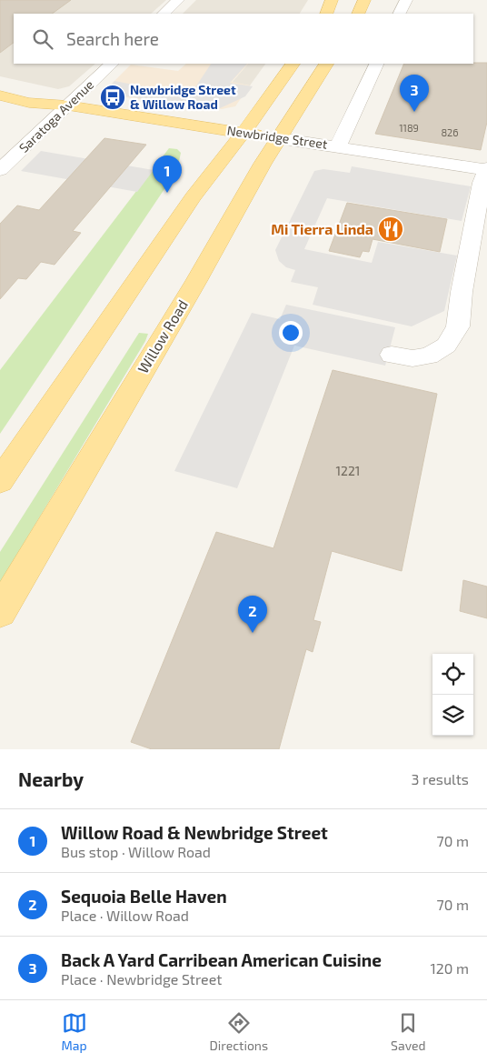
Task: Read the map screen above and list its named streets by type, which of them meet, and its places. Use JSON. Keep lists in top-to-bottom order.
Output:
{
  "streets": {
    "main road": ["Newbridge Street", "Willow Road"],
    "street": ["Saratoga Avenue"]
  },
  "crossings": [
    ["Saratoga Avenue", "Newbridge Street"],
    ["Newbridge Street", "Willow Road"]
  ],
  "places": {
    "bus stop": ["Newbridge Street & Willow Road"],
    "restaurant": ["Mi Tierra Linda"]
  },
  "house_numbers": ["1189", "826", "1221"],
  "page": {
    "search": "Search here",
    "pins": ["3", "1", "2"],
    "heading": ["Nearby", "3 results"],
    "list": [
      {
        "mark": "1",
        "name": "Willow Road & Newbridge Street",
        "note": "Bus stop · Willow Road",
        "value": "70 m"
      },
      {
        "mark": "2",
        "name": "Sequoia Belle Haven",
        "note": "Place · Willow Road",
        "value": "70 m"
      },
      {
        "mark": "3",
        "name": "Back A Yard Carribean American Cuisine",
        "note": "Place · Newbridge Street",
        "value": "120 m"
      }
    ],
    "nav": ["Map", "Directions", "Saved"]
  }
}
